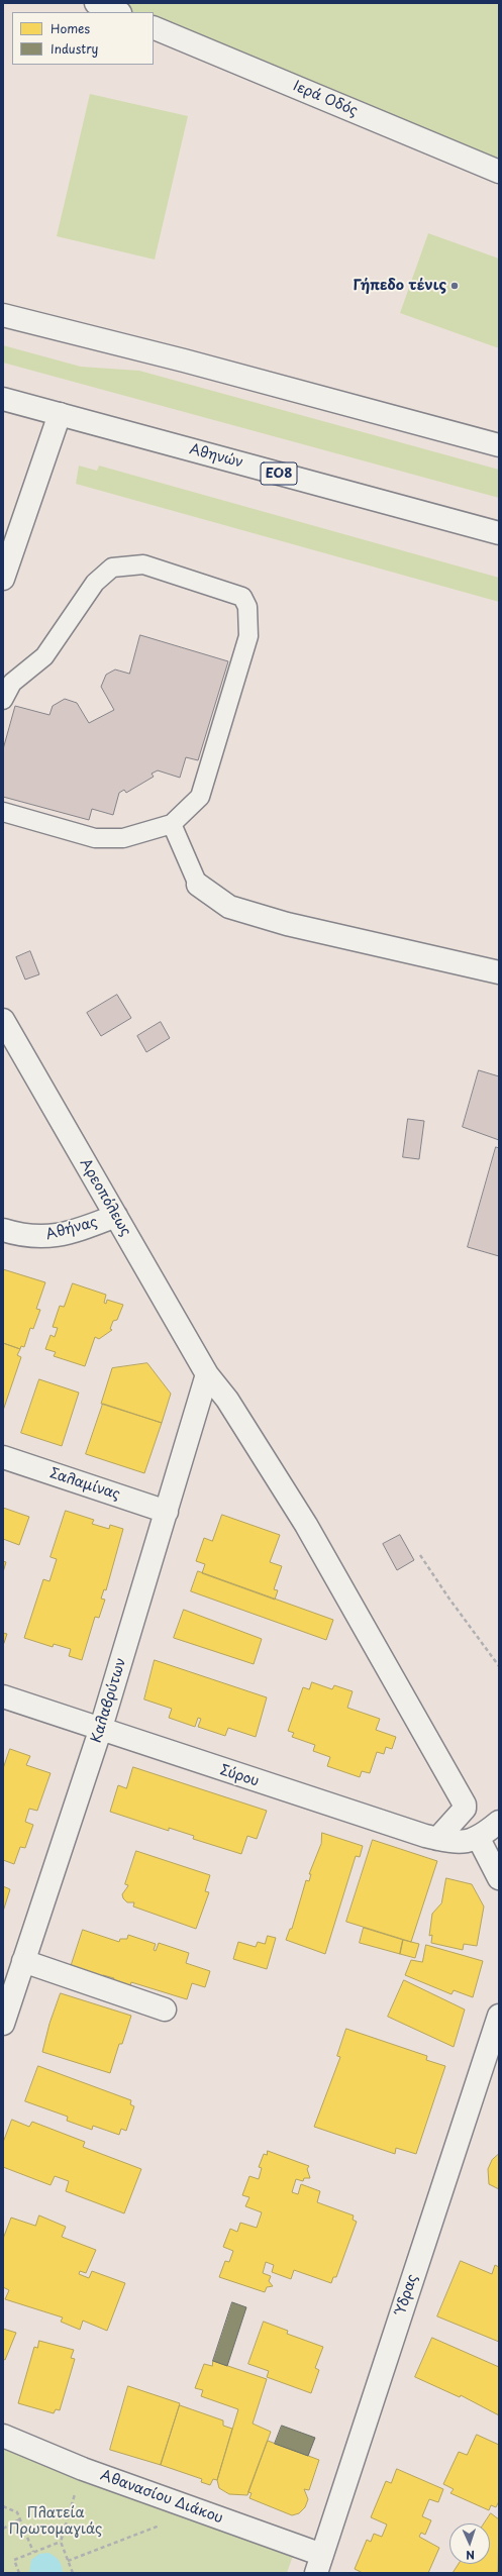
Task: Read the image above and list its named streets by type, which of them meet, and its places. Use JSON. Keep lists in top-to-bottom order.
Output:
{
  "streets": {
    "main road": [
      "Ιερά Οδός",
      "Αθηνών",
      "ΕΟ8",
      "Αρεοπόλεως",
      "Αθήνας",
      "Σαλαμίνας",
      "Καλαβρύτων",
      "Σύρου",
      "Ύδρας",
      "Αθανασίου Διάκου"
    ]
  },
  "crossings": [
    ["Αρεοπόλεως", "Αθήνας"],
    ["Αρεοπόλεως", "Καλαβρύτων"],
    ["Αρεοπόλεως", "Σύρου"],
    ["Σαλαμίνας", "Καλαβρύτων"],
    ["Καλαβρύτων", "Σύρου"],
    ["Ύδρας", "Αθανασίου Διάκου"]
  ],
  "parks": ["Πλατεία Πρωτομαγιάς"],
  "places": ["Γήπεδο τένις"],
  "legend": ["Homes", "Industry"],
  "north": "bottom"
}
